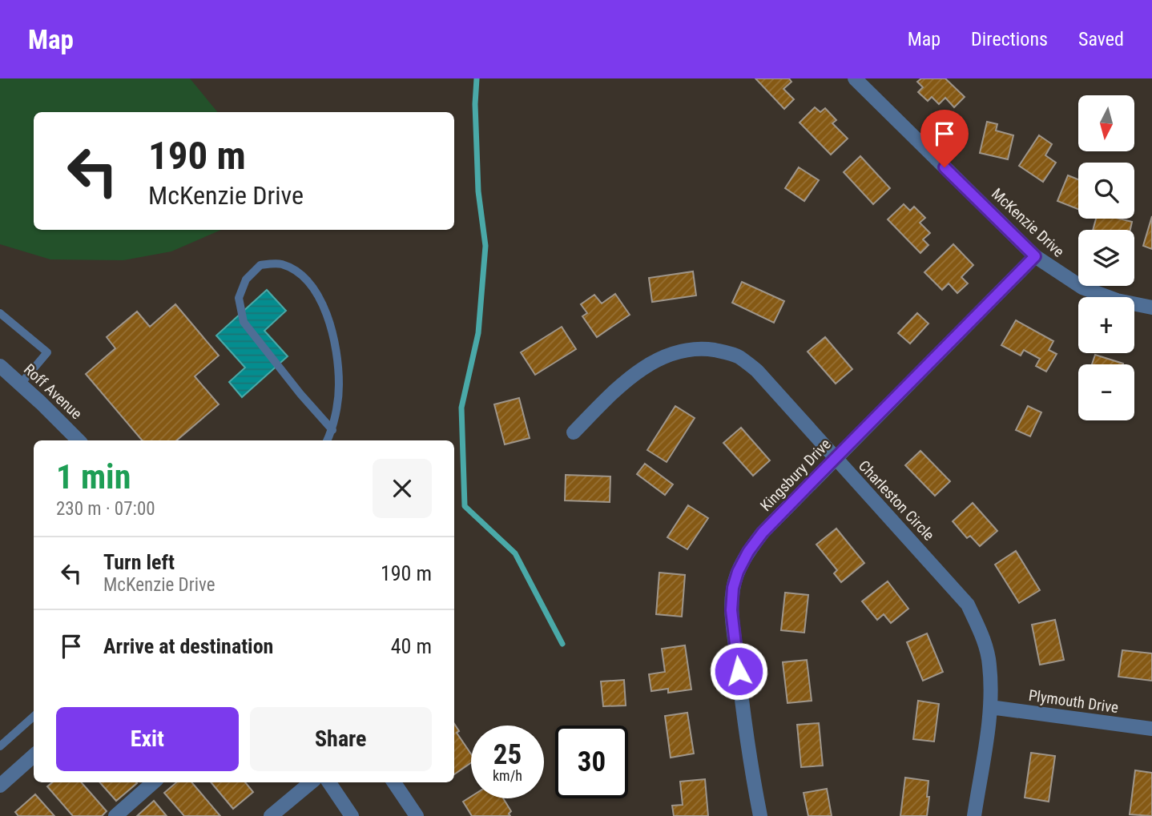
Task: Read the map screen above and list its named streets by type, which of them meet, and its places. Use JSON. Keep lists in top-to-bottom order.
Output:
{
  "streets": {
    "street": [
      "McKenzie Drive",
      "Roff Avenue",
      "Kingsbury Drive",
      "Charleston Circle",
      "Plymouth Drive"
    ]
  },
  "crossings": [
    ["McKenzie Drive", "Kingsbury Drive"],
    ["Kingsbury Drive", "Charleston Circle"],
    ["Charleston Circle", "Plymouth Drive"]
  ],
  "north": "bottom",
  "page": {
    "header": "Map",
    "nav": ["Map", "Directions", "Saved"],
    "map_buttons": ["+", "−"],
    "turn": ["190 m", "McKenzie Drive"],
    "heading": ["1 min", "230 m · 07:00"],
    "list": [
      {
        "name": "Turn left",
        "note": "McKenzie Drive",
        "value": "190 m"
      },
      {
        "name": "Arrive at destination",
        "value": "40 m"
      }
    ],
    "buttons": ["Exit", "Share"],
    "speed": "25 km/h",
    "limit": "30"
  }
}
